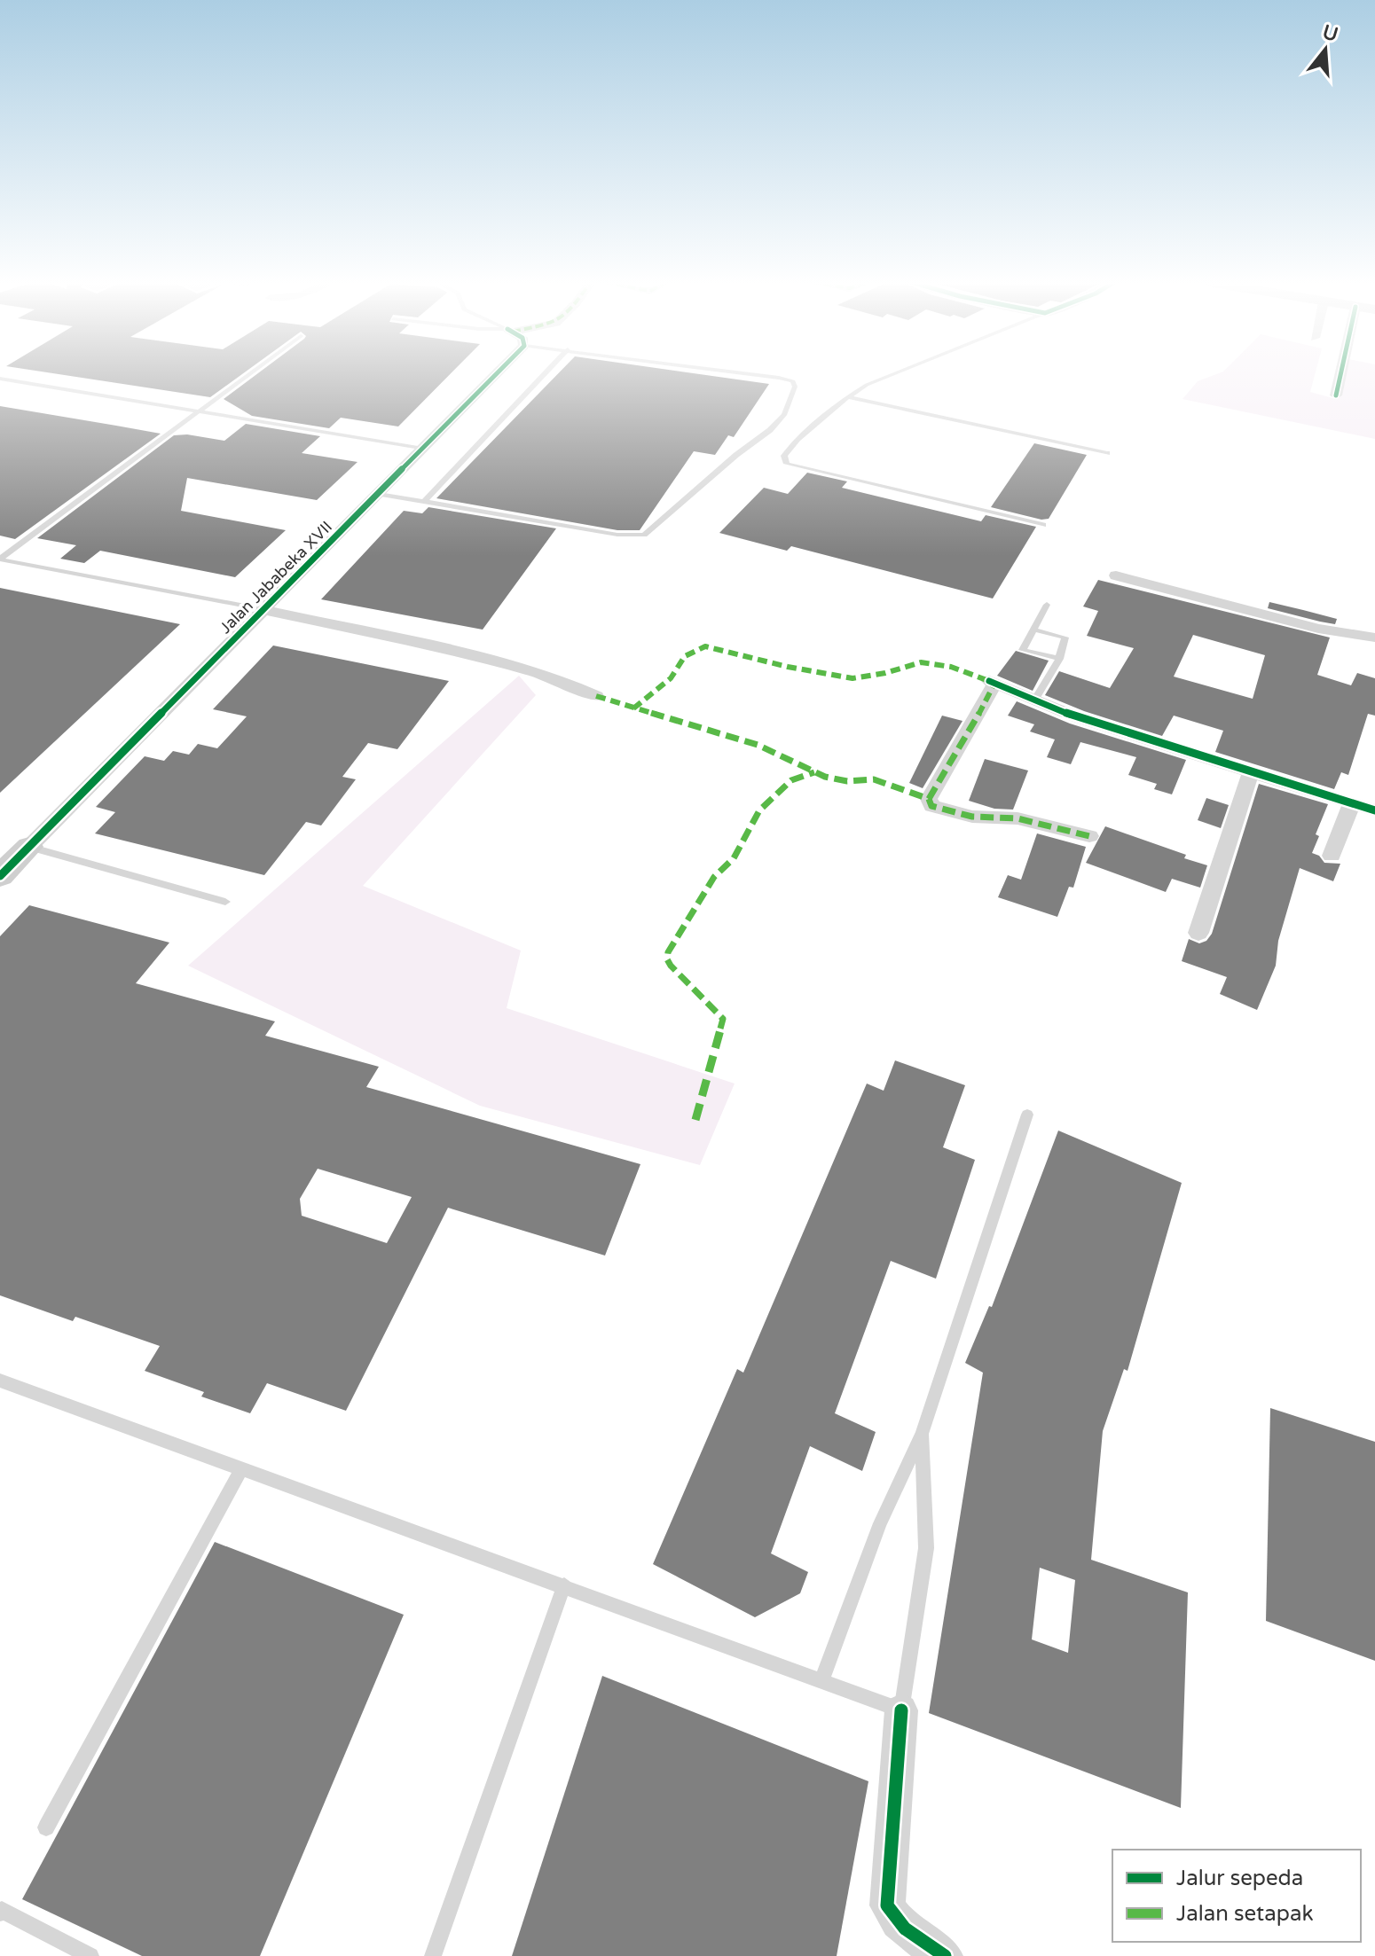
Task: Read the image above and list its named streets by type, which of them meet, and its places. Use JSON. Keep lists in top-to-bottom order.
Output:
{
  "streets": {
    "street": ["Jalan Jababeka XVII"]
  },
  "legend": ["Jalur sepeda", "Jalan setapak"],
  "north": "top"
}
